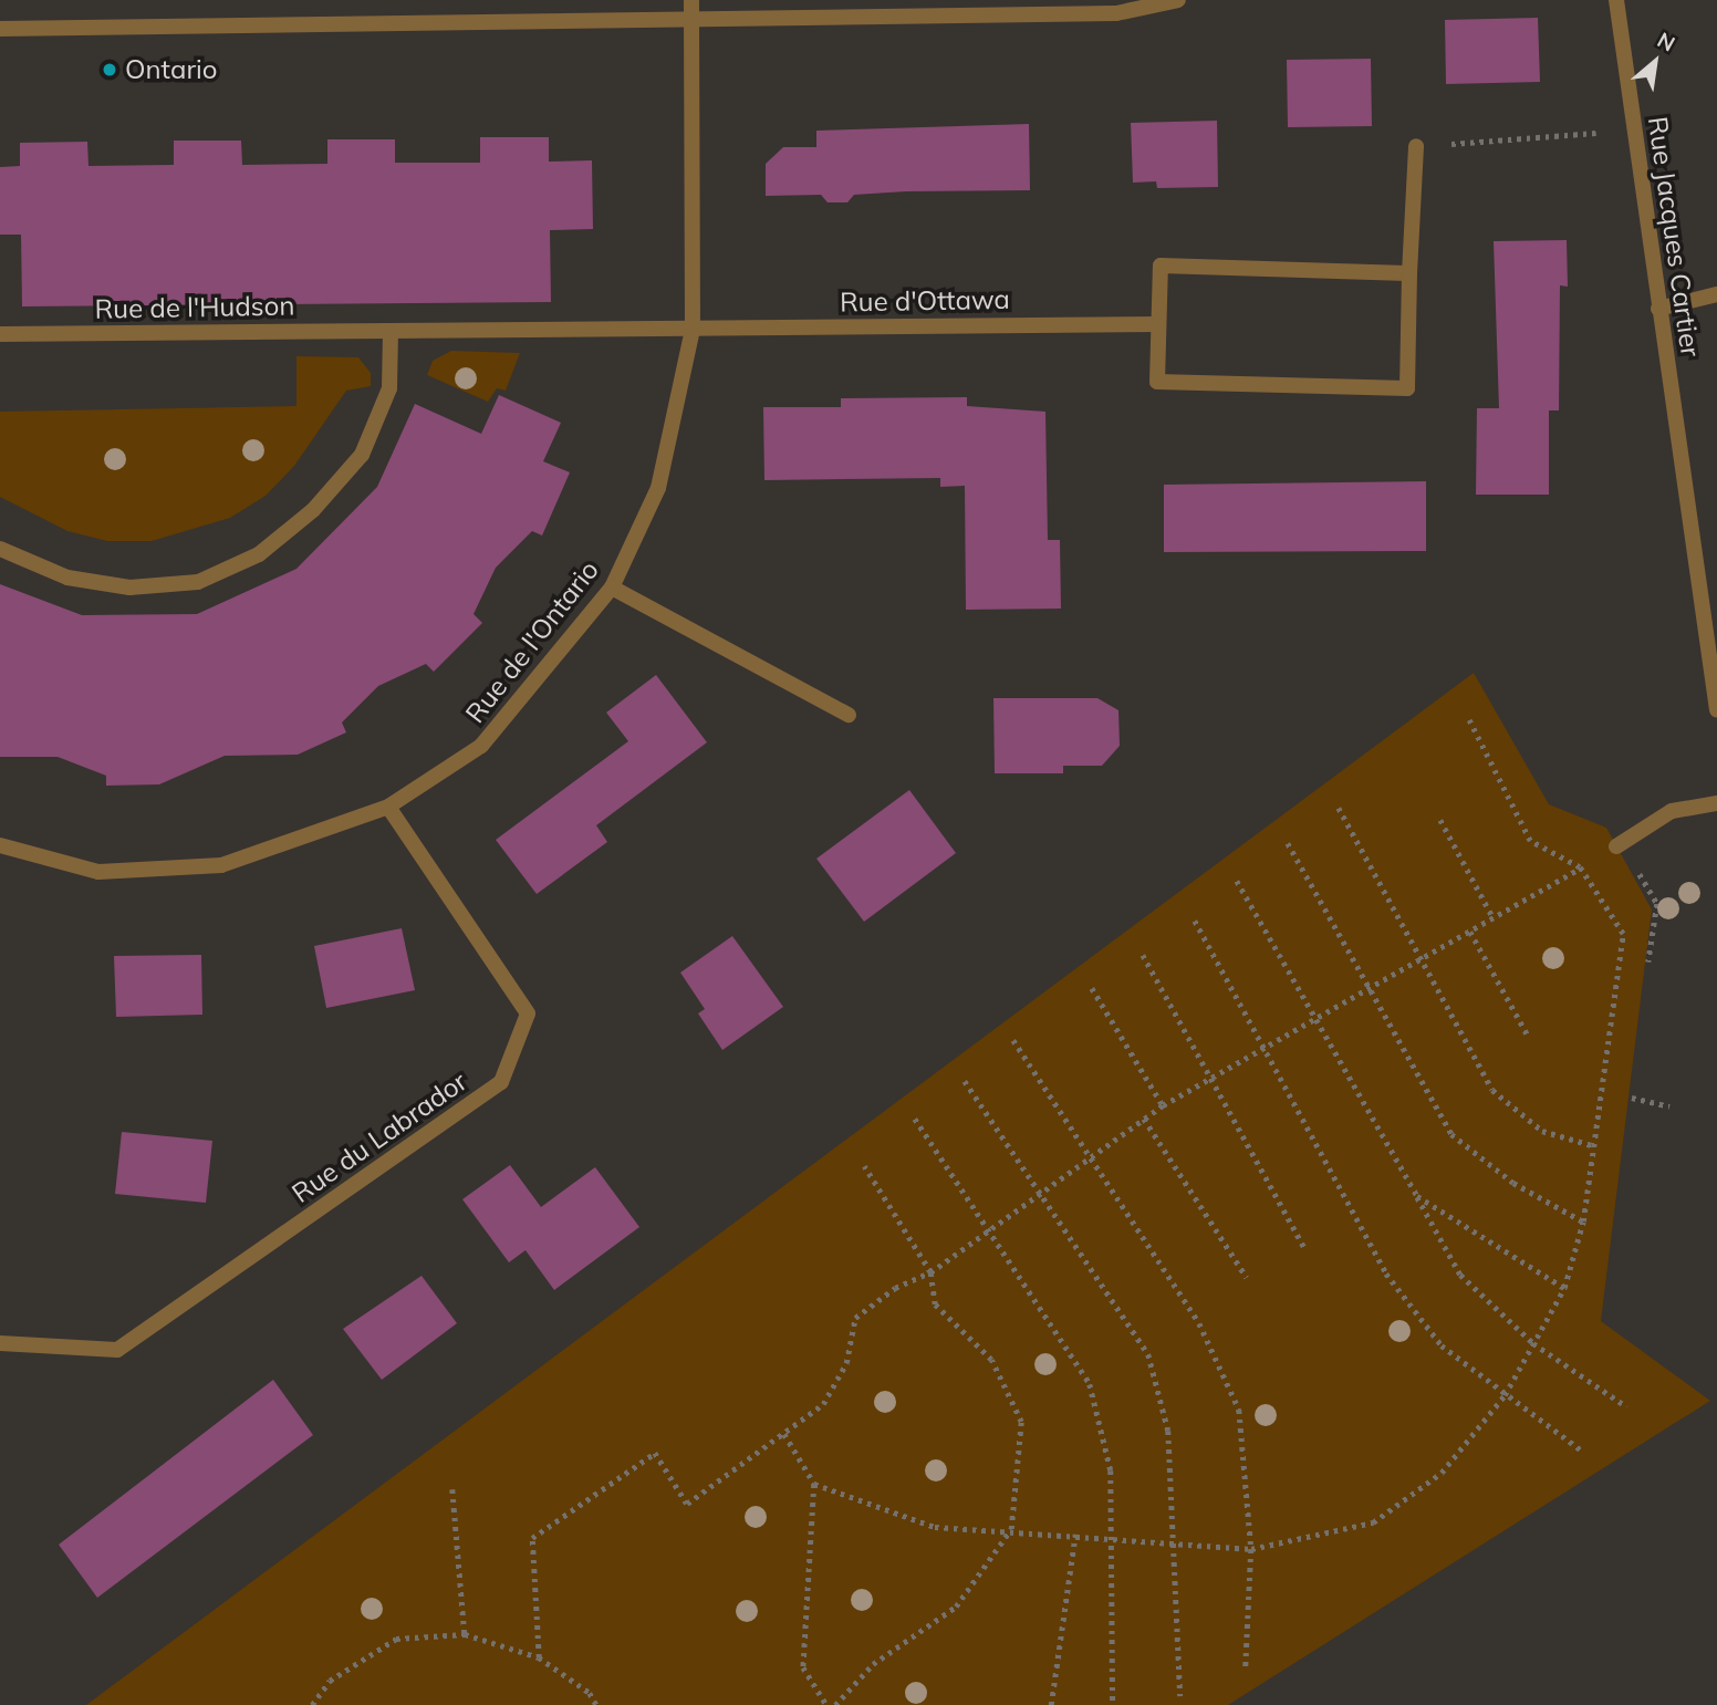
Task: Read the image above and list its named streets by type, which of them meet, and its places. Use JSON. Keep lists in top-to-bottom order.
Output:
{
  "streets": {
    "street": [
      "Rue Jacques Cartier",
      "Rue d'Ottawa",
      "Rue de l'Hudson",
      "Rue de l'Ontario",
      "Rue du Labrador"
    ]
  },
  "crossings": [
    ["Rue d'Ottawa", "Rue de l'Hudson"],
    ["Rue d'Ottawa", "Rue de l'Ontario"],
    ["Rue de l'Hudson", "Rue de l'Ontario"],
    ["Rue de l'Ontario", "Rue du Labrador"]
  ],
  "places": ["Ontario"],
  "north": "top right"
}
